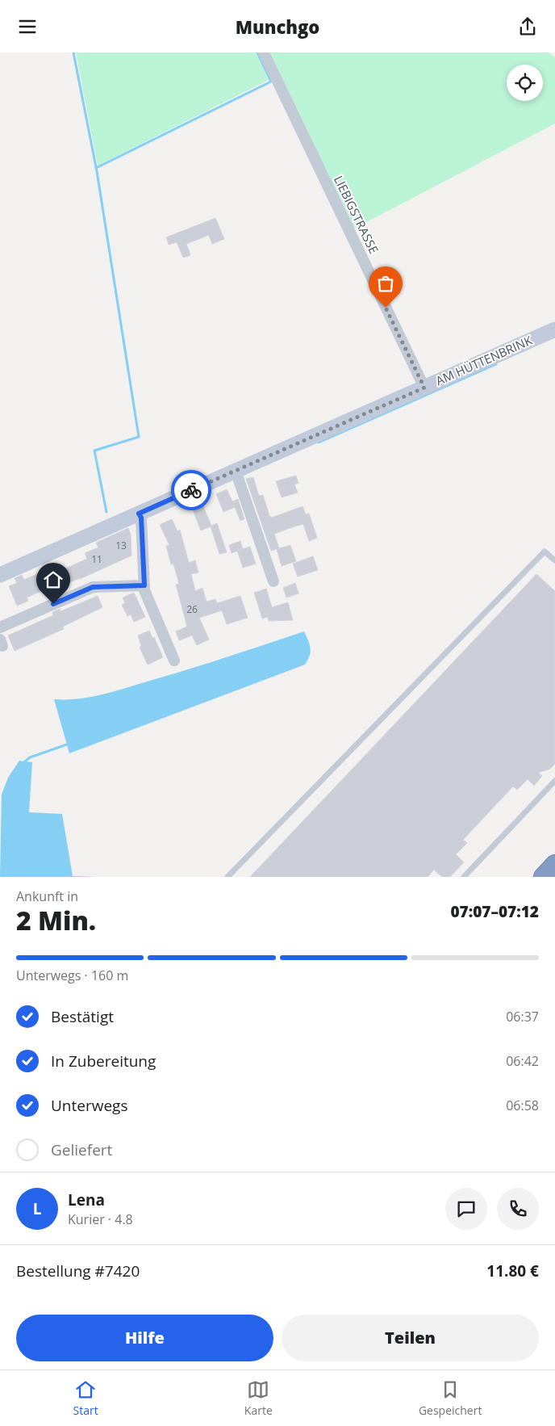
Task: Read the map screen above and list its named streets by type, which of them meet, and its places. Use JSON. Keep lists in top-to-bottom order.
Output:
{
  "streets": {
    "street": ["LIEBIGSTRASSE", "AM HÜTTENBRINK"]
  },
  "crossings": [
    ["LIEBIGSTRASSE", "AM HÜTTENBRINK"]
  ],
  "house_numbers": ["13", "11", "26"],
  "page": {
    "header": "Munchgo",
    "heading": ["2 Min.", "Ankunft in", "07:07–07:12"],
    "panel": [
      "Lena",
      "Kurier · 4.8",
      "Bestellung #7420",
      "11.80 €"
    ],
    "bar": "Unterwegs · 160 m",
    "list": [
      ["Bestätigt", "06:37"],
      ["In Zubereitung", "06:42"],
      ["Unterwegs", "06:58"],
      "Geliefert"
    ],
    "round": "L",
    "buttons": ["Hilfe", "Teilen"],
    "tabs": ["Start", "Karte", "Gespeichert"]
  }
}
